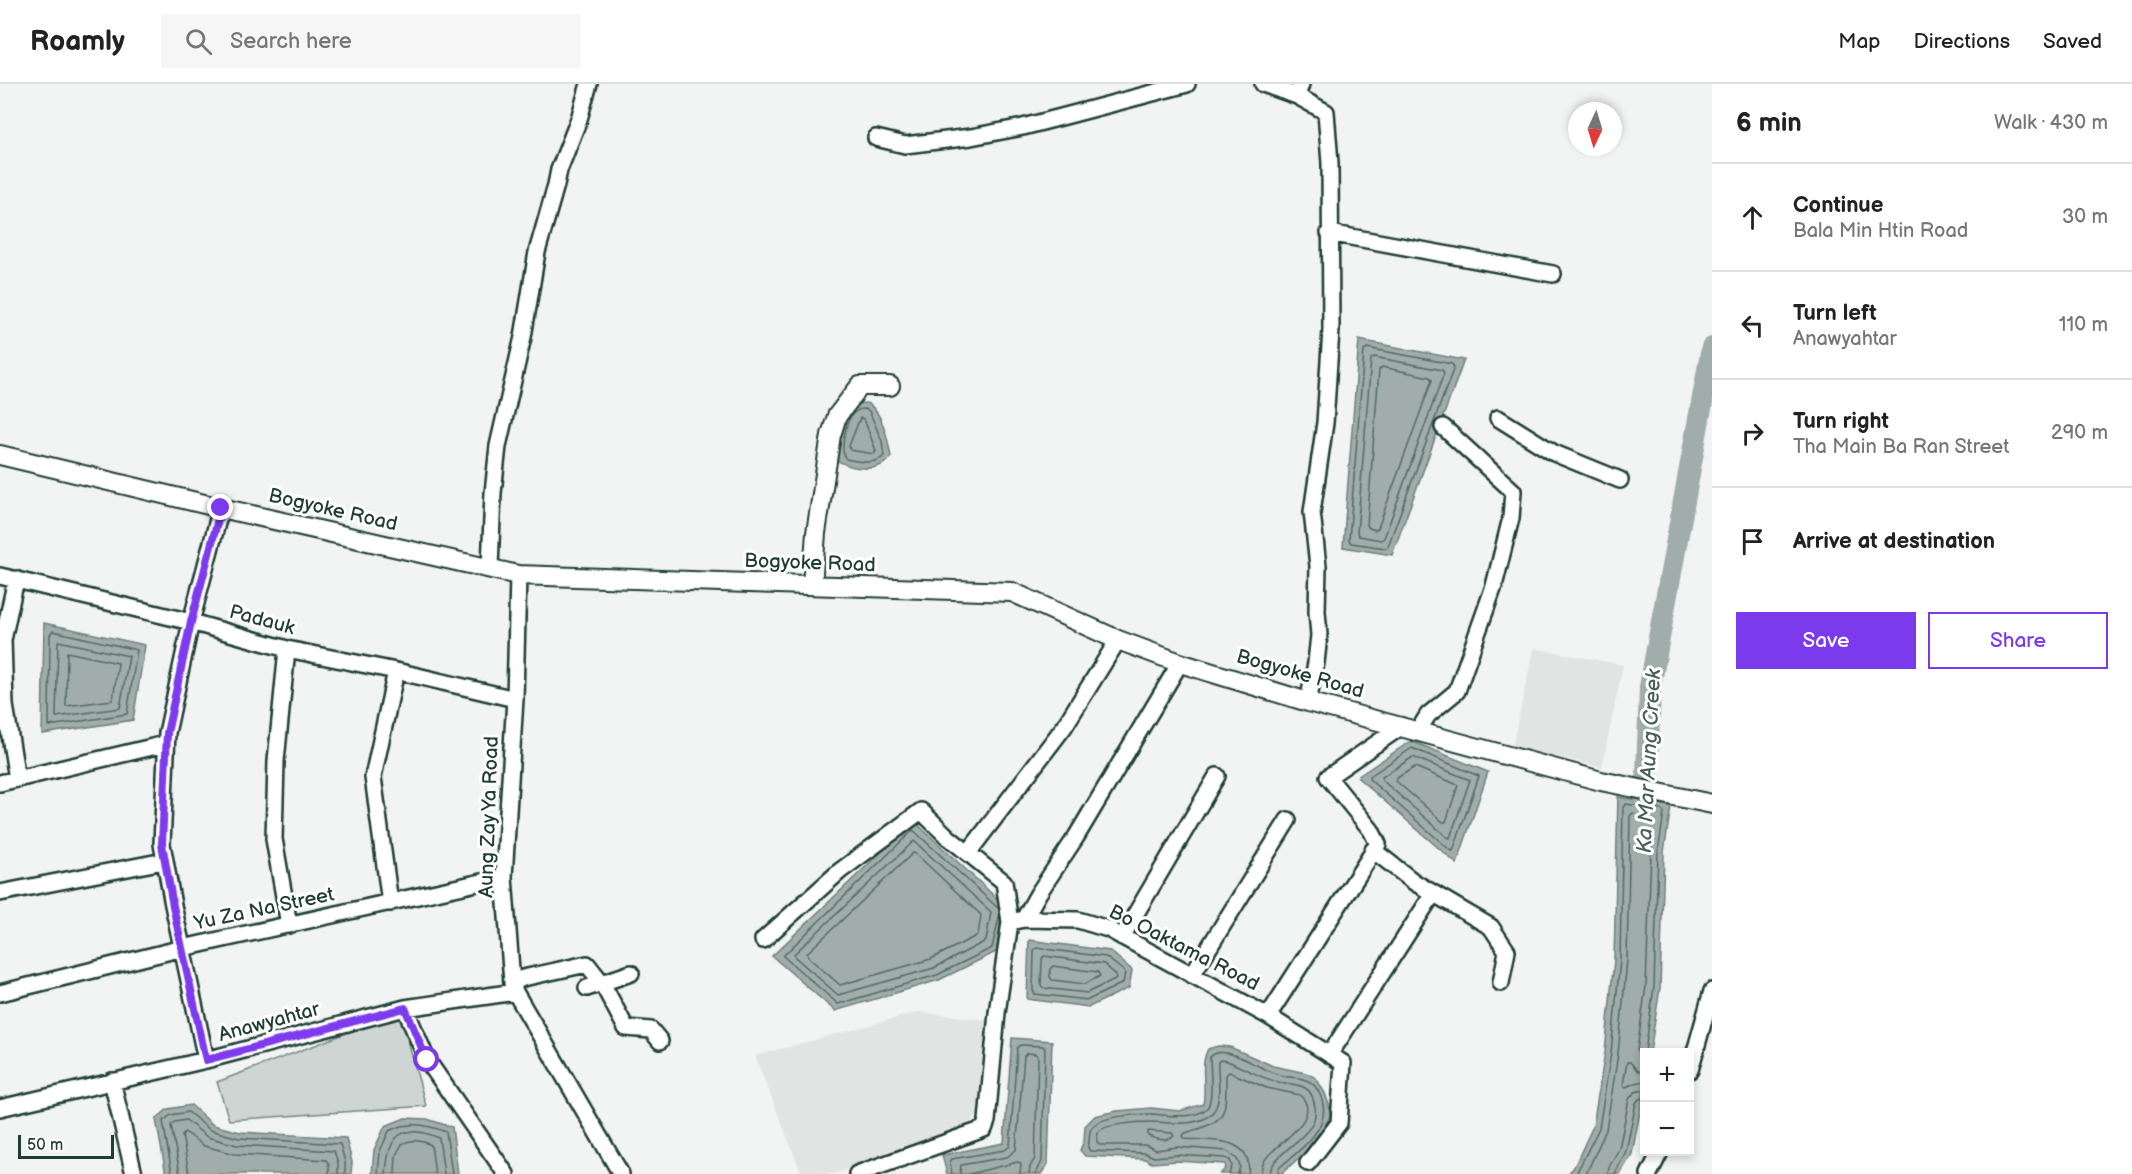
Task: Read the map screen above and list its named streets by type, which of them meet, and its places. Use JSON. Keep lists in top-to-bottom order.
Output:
{
  "streets": {
    "street": [
      "Bogyoke Road",
      "Padauk",
      "Aung Zay Ya Road",
      "Yu Za Na Street",
      "Bo Oaktama Road",
      "Anawyahtar"
    ]
  },
  "crossings": [
    ["Bogyoke Road", "Aung Zay Ya Road"],
    ["Padauk", "Aung Zay Ya Road"],
    ["Aung Zay Ya Road", "Yu Za Na Street"],
    ["Aung Zay Ya Road", "Anawyahtar"]
  ],
  "water": ["Ka Mar Aung Creek"],
  "scale_bar": "50 m",
  "north": "bottom",
  "page": {
    "header": "Roamly",
    "search": "Search here",
    "nav": ["Map", "Directions", "Saved"],
    "heading": ["6 min", "Walk · 430 m"],
    "list": [
      ["Continue", "Bala Min Htin Road", "30 m"],
      ["Turn left", "Anawyahtar", "110 m"],
      ["Turn right", "Tha Main Ba Ran Street", "290 m"],
      "Arrive at destination"
    ],
    "buttons": ["Save", "Share"],
    "map_buttons": ["+", "−"],
    "scale": "50 m"
  }
}
